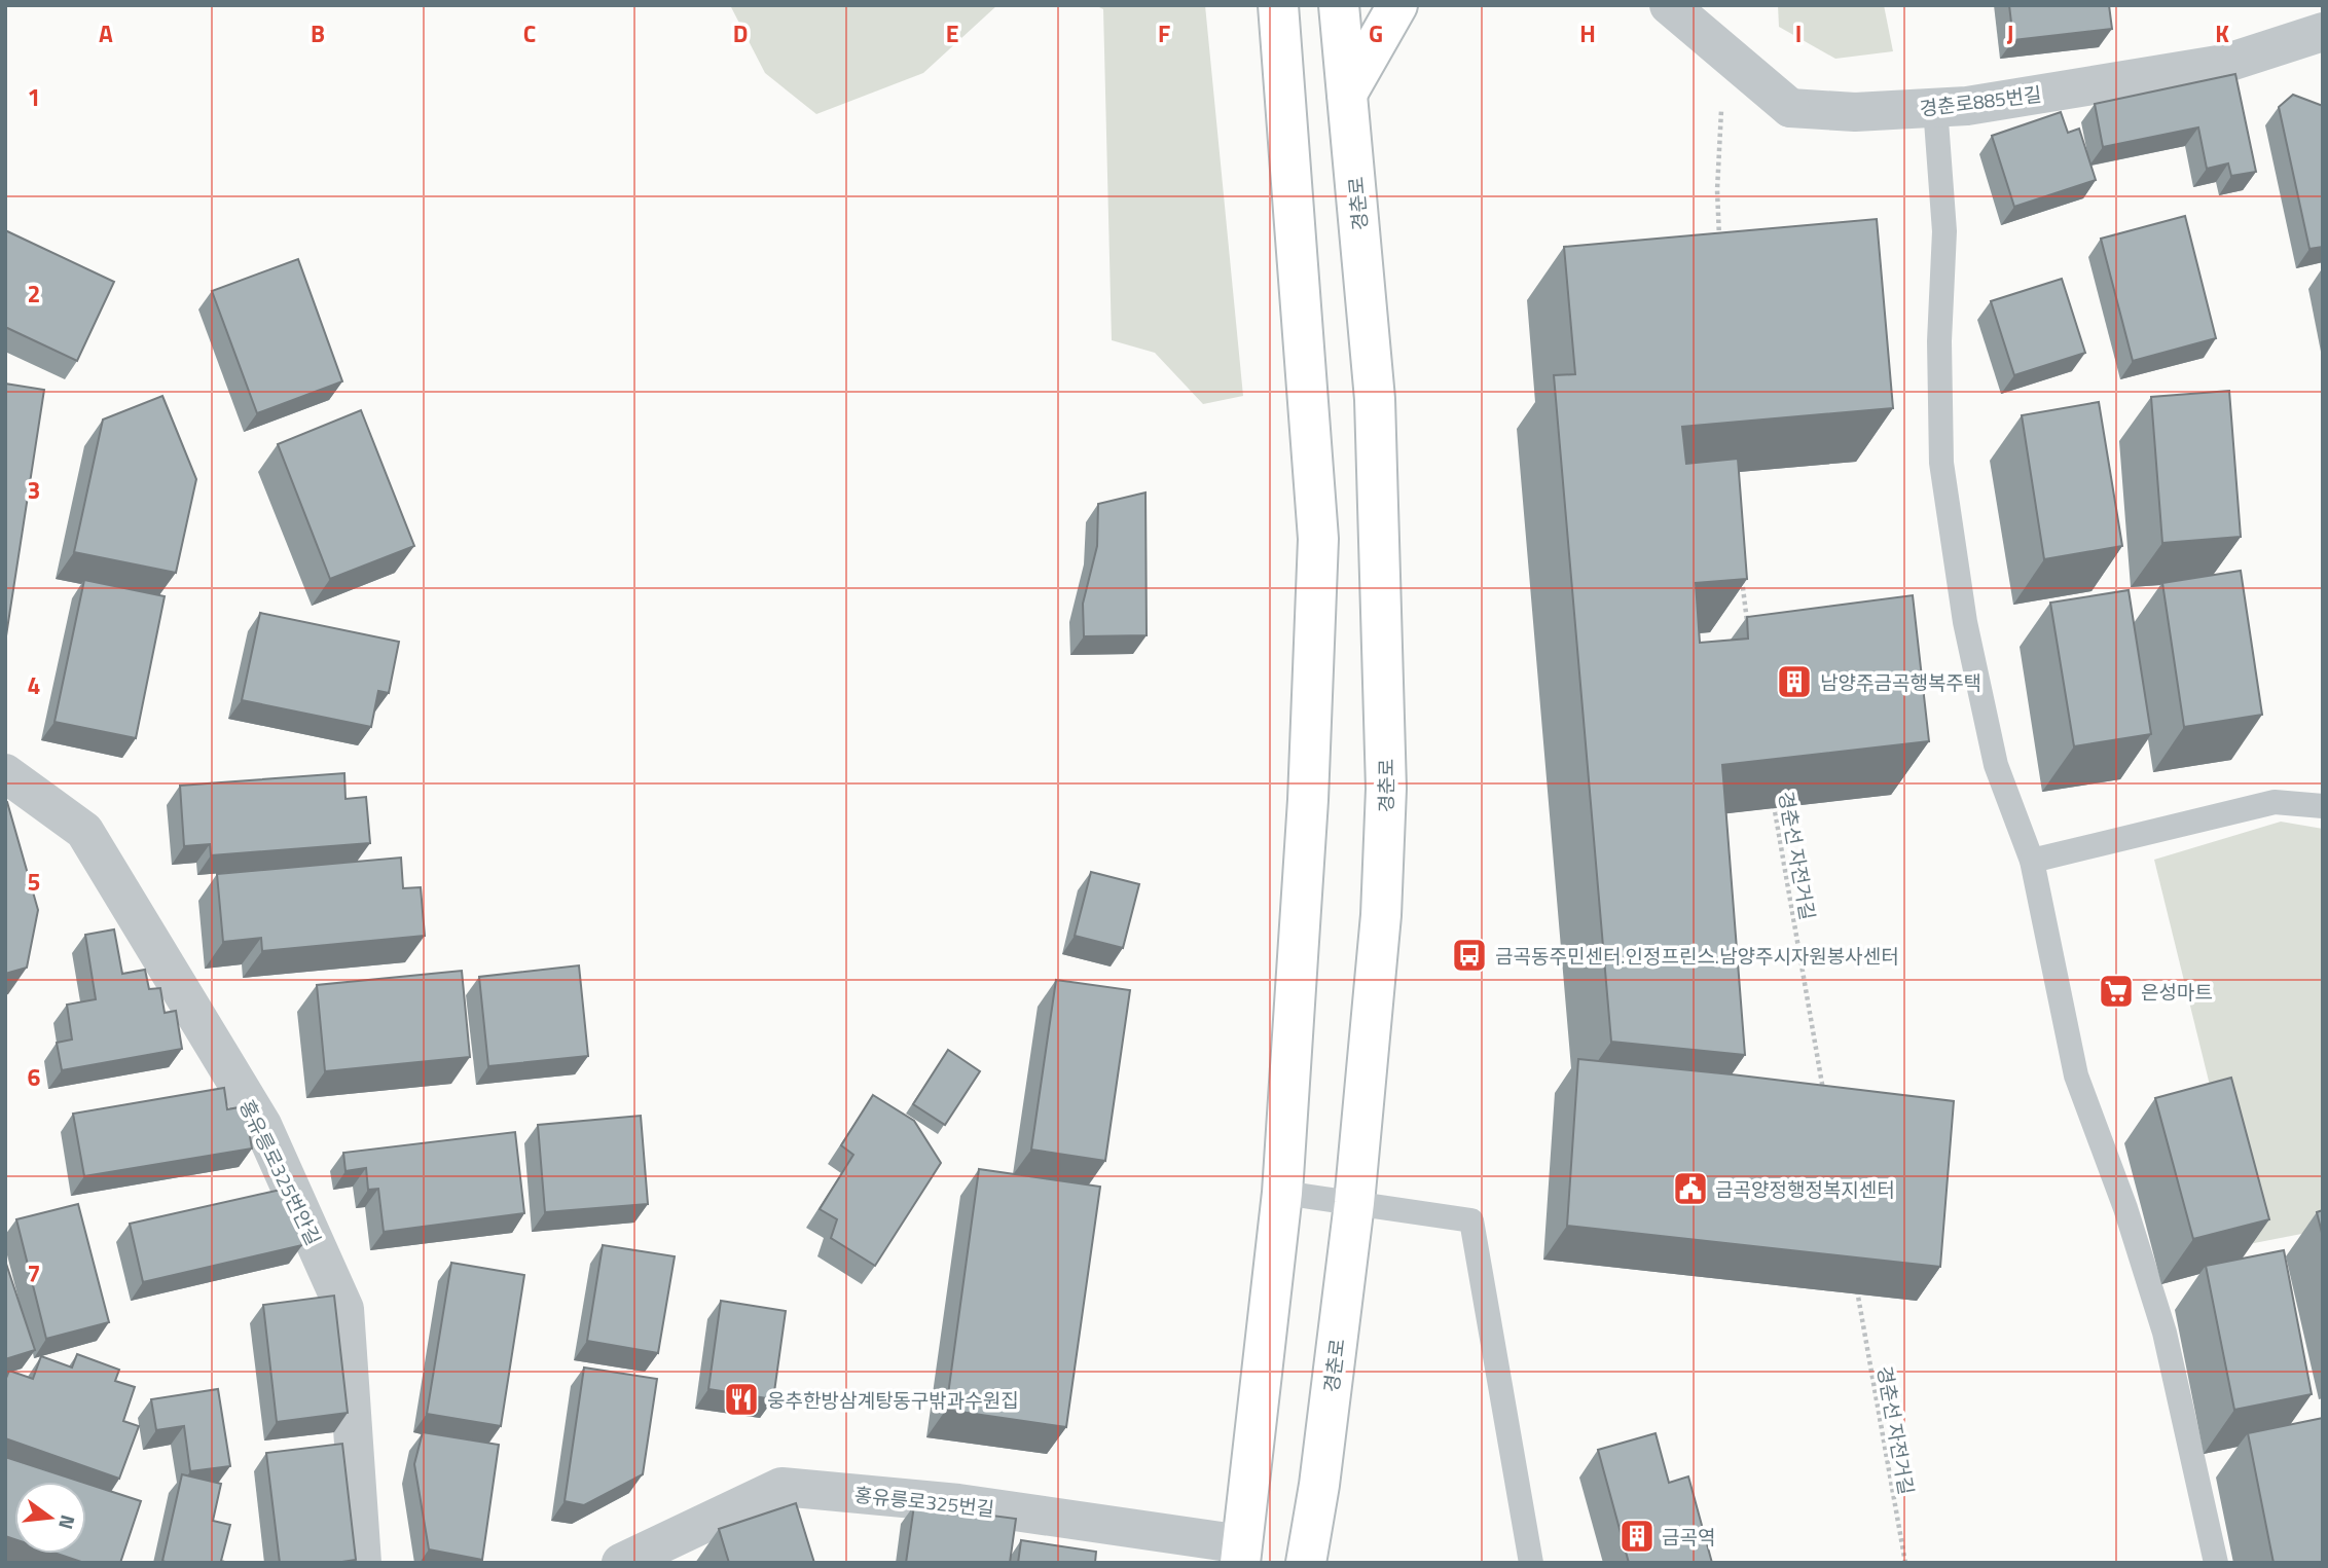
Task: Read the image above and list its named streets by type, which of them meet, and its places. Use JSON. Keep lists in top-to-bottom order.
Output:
{
  "streets": {
    "street": [
      "경춘로885번길",
      "경춘로",
      "홍유릉로325번안길",
      "홍유릉로325번길"
    ],
    "path": ["경춘선 자전거길"]
  },
  "places": {
    "building": ["남양주금곡행복주택", "금곡역"],
    "bus stop": ["금곡동주민센터.인정프린스.남양주시자원봉사센터"],
    "supermarket": ["은성마트"],
    "public building": ["금곡양정행정복지센터"],
    "restaurant": ["웅추한방삼계탕동구밖과수원집"]
  },
  "north": "right",
  "grid": {
    "columns": [
      "A",
      "B",
      "C",
      "D",
      "E",
      "F",
      "G",
      "H",
      "I",
      "J",
      "K"
    ],
    "rows": [
      "1",
      "2",
      "3",
      "4",
      "5",
      "6",
      "7"
    ]
  }
}
